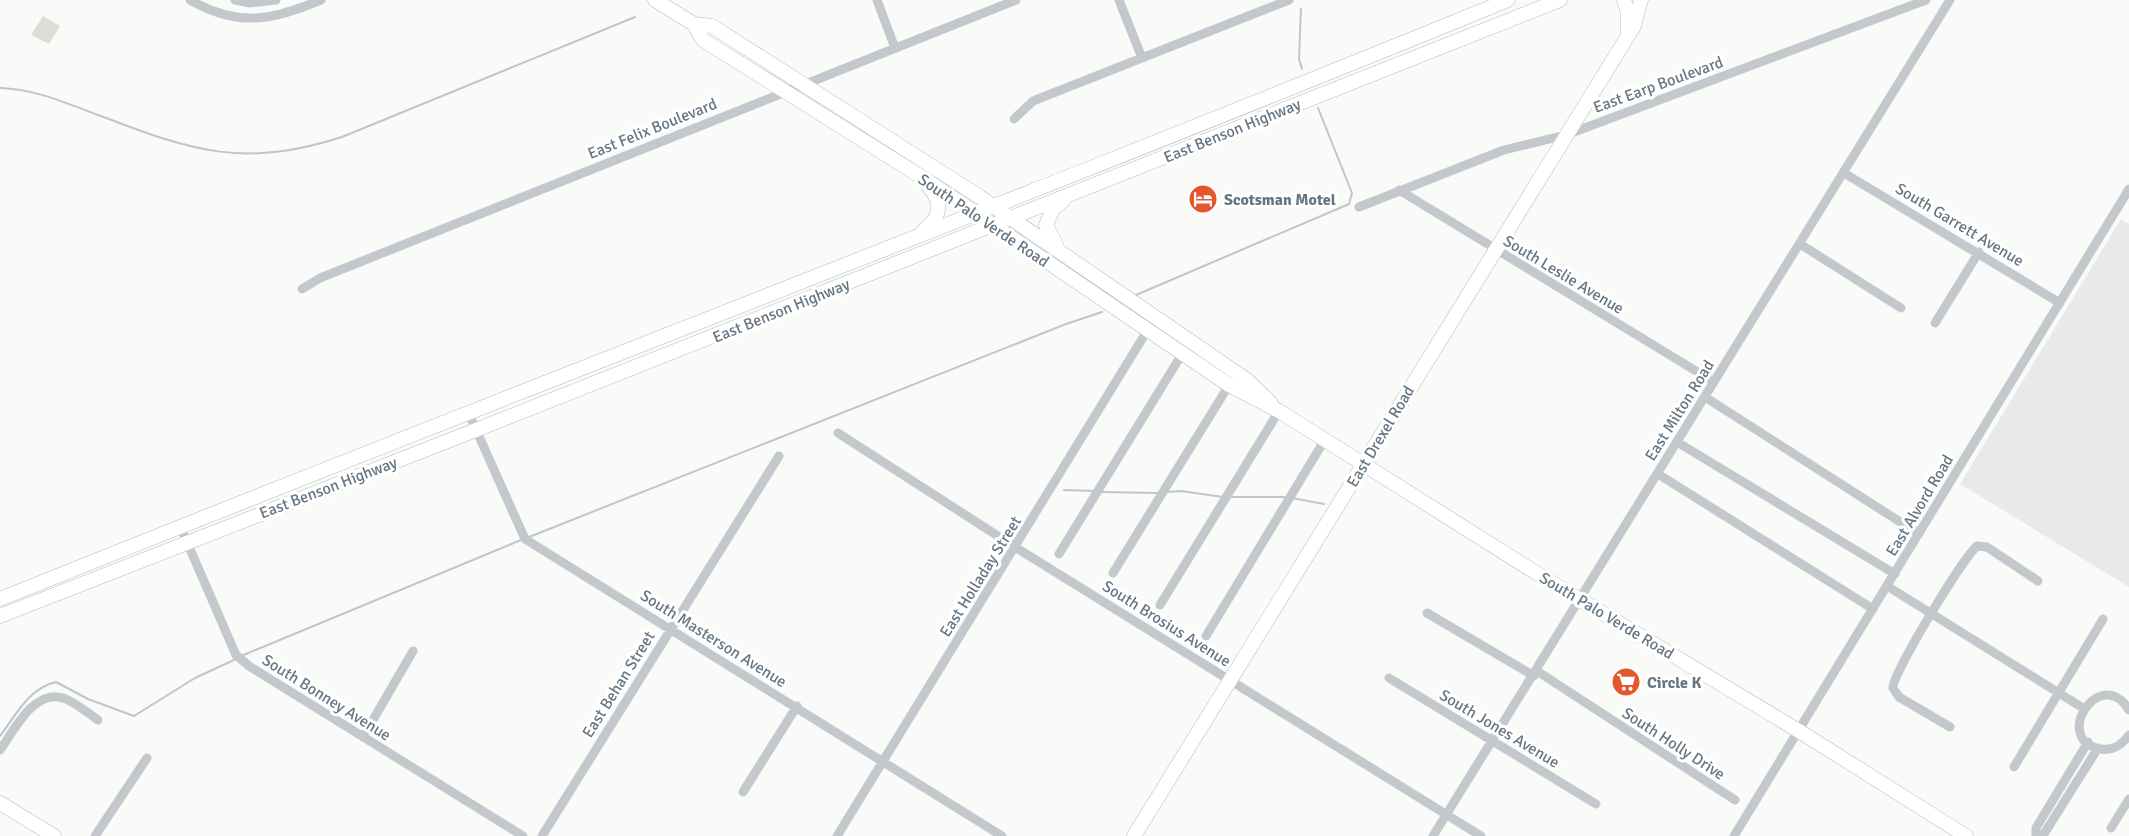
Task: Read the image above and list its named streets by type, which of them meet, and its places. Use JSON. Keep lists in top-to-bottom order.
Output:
{
  "streets": {
    "main road": ["East Benson Highway", "South Palo Verde Road", "East Drexel Road"],
    "street": [
      "East Earp Boulevard",
      "East Felix Boulevard",
      "South Garrett Avenue",
      "South Leslie Avenue",
      "East Milton Road",
      "East Alvord Road",
      "East Holladay Street",
      "South Brosius Avenue",
      "South Masterson Avenue",
      "East Behan Street",
      "South Bonney Avenue",
      "South Jones Avenue",
      "South Holly Drive"
    ]
  },
  "crossings": [
    ["East Earp Boulevard", "South Leslie Avenue"],
    ["East Earp Boulevard", "East Drexel Road"],
    ["East Felix Boulevard", "South Palo Verde Road"],
    ["East Benson Highway", "South Palo Verde Road"],
    ["East Benson Highway", "South Masterson Avenue"],
    ["East Benson Highway", "South Bonney Avenue"],
    ["South Palo Verde Road", "East Milton Road"],
    ["South Palo Verde Road", "East Drexel Road"],
    ["South Palo Verde Road", "East Alvord Road"],
    ["South Palo Verde Road", "East Holladay Street"],
    ["South Garrett Avenue", "East Milton Road"],
    ["South Garrett Avenue", "East Alvord Road"],
    ["South Leslie Avenue", "East Milton Road"],
    ["South Leslie Avenue", "East Drexel Road"],
    ["East Milton Road", "South Brosius Avenue"],
    ["East Milton Road", "South Jones Avenue"],
    ["East Milton Road", "South Holly Drive"],
    ["East Drexel Road", "South Brosius Avenue"],
    ["East Holladay Street", "South Brosius Avenue"],
    ["East Holladay Street", "South Masterson Avenue"],
    ["South Masterson Avenue", "East Behan Street"]
  ],
  "places": {
    "hotel": ["Scotsman Motel"],
    "supermarket": ["Circle K"]
  }
}
